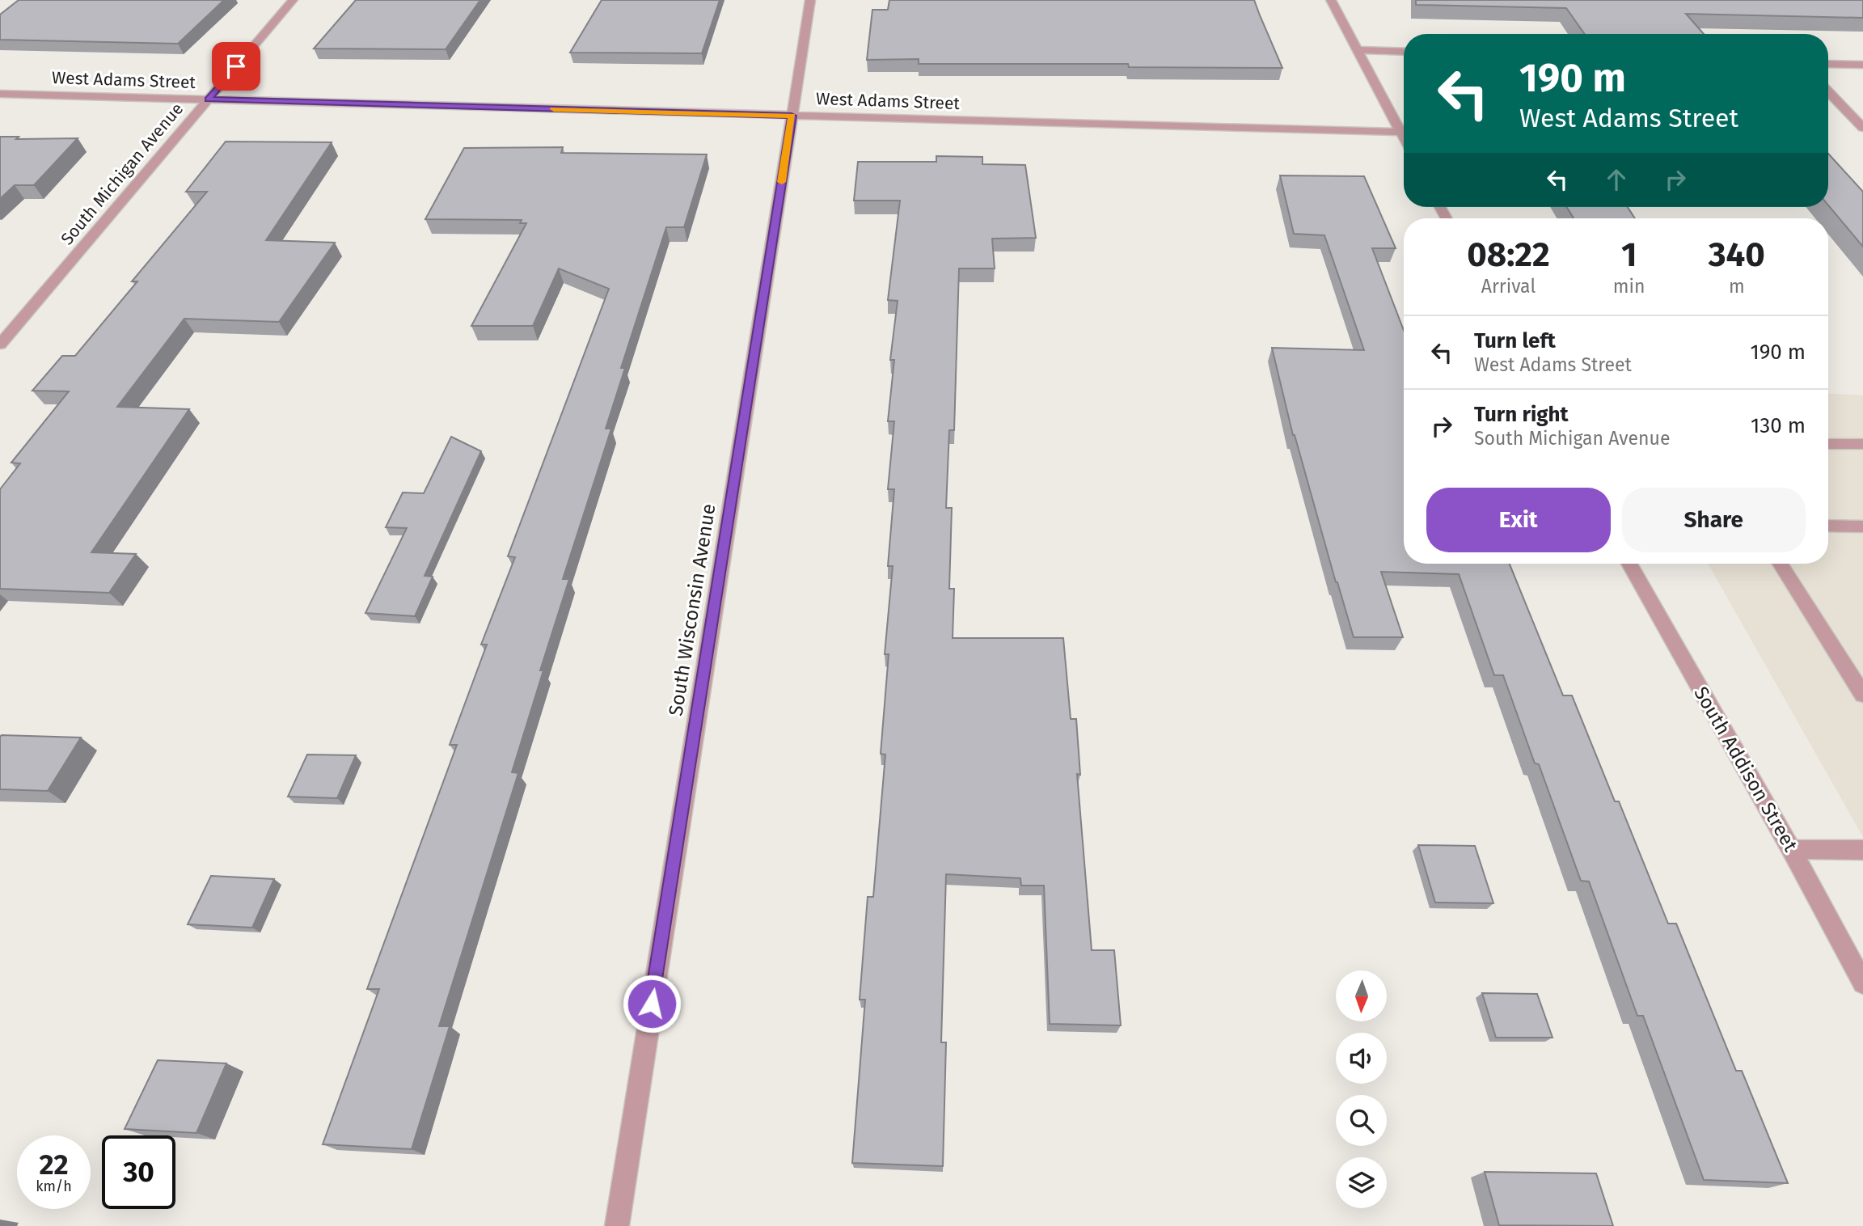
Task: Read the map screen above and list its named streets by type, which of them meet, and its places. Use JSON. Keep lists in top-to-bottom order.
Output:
{
  "streets": {
    "street": [
      "West Adams Street",
      "South Michigan Avenue",
      "South Wisconsin Avenue",
      "South Addison Street"
    ]
  },
  "crossings": [
    ["West Adams Street", "South Michigan Avenue"],
    ["West Adams Street", "South Wisconsin Avenue"]
  ],
  "north": "bottom",
  "page": {
    "turn": ["190 m", "West Adams Street"],
    "eta": [
      "08:22",
      "Arrival",
      "1",
      "min",
      "340",
      "m"
    ],
    "list": [
      {
        "name": "Turn left",
        "note": "West Adams Street",
        "value": "190 m"
      },
      {
        "name": "Turn right",
        "note": "South Michigan Avenue",
        "value": "130 m"
      }
    ],
    "buttons": ["Exit", "Share"],
    "speed": "22 km/h",
    "limit": "30"
  }
}
